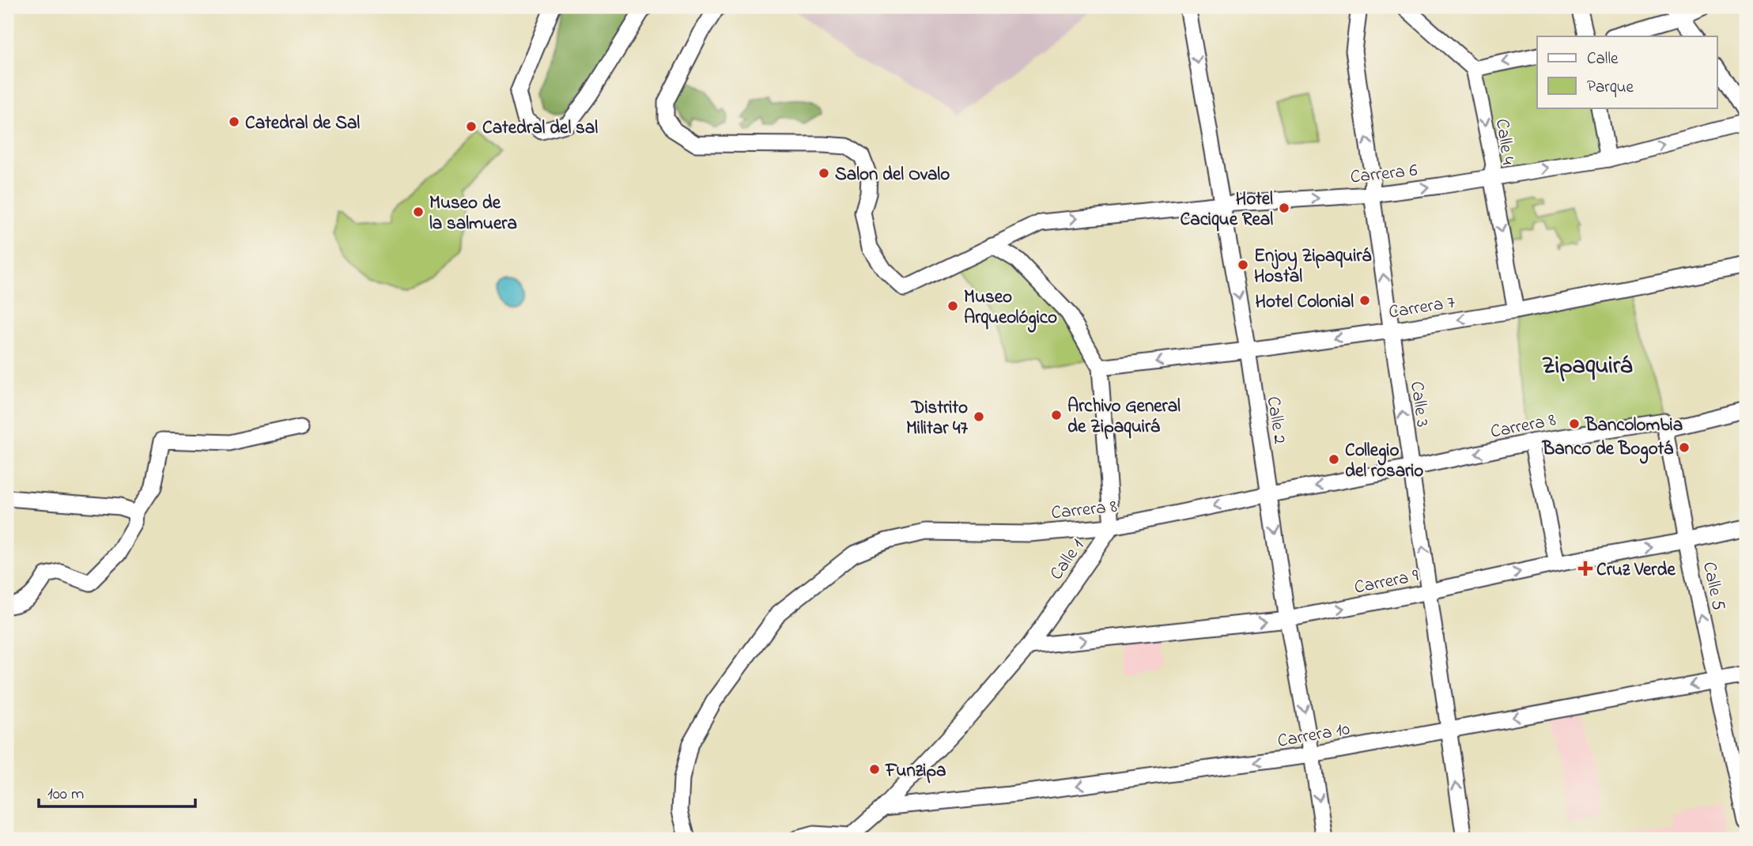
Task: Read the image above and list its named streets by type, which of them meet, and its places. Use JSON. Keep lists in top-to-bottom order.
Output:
{
  "streets": {
    "street": [
      "Calle 4",
      "Carrera 6",
      "Carrera 7",
      "Calle 3",
      "Calle 2",
      "Carrera 8",
      "Calle 1",
      "Carrera 9",
      "Calle 5",
      "Carrera 10"
    ]
  },
  "crossings": [
    ["Calle 4", "Carrera 6"],
    ["Calle 4", "Carrera 7"],
    ["Carrera 6", "Calle 3"],
    ["Carrera 6", "Calle 2"],
    ["Carrera 7", "Calle 3"],
    ["Carrera 7", "Calle 2"],
    ["Calle 3", "Carrera 8"],
    ["Calle 3", "Carrera 9"],
    ["Calle 3", "Carrera 10"],
    ["Calle 2", "Carrera 8"],
    ["Calle 2", "Carrera 9"],
    ["Calle 2", "Carrera 10"],
    ["Carrera 8", "Calle 1"],
    ["Carrera 8", "Calle 5"],
    ["Calle 1", "Carrera 9"],
    ["Calle 1", "Carrera 10"],
    ["Carrera 9", "Calle 5"],
    ["Calle 5", "Carrera 10"]
  ],
  "one_way": [
    "Calle 4",
    "Carrera 6",
    "Carrera 7",
    "Calle 3",
    "Calle 2",
    "Carrera 9",
    "Calle 5",
    "Carrera 10"
  ],
  "districts": ["Zipaquirá"],
  "places": {
    "other": [
      "Catedral de Sal",
      "Catedral del sal",
      "Salon del Ovalo",
      "Hotel Cacique Real",
      "Museo de la salmuera",
      "Enjoy Zipaquirá Hostal",
      "Hotel Colonial",
      "Museo Arqueológico",
      "Archivo General de Zipaquirá",
      "Distrito Militar 47",
      "Bancolombia",
      "Banco de Bogotá",
      "Collegio del rosario",
      "Funzipa"
    ],
    "health": ["Cruz Verde"]
  },
  "legend": ["Calle", "Parque"],
  "scale_bar": "100 m"
}
